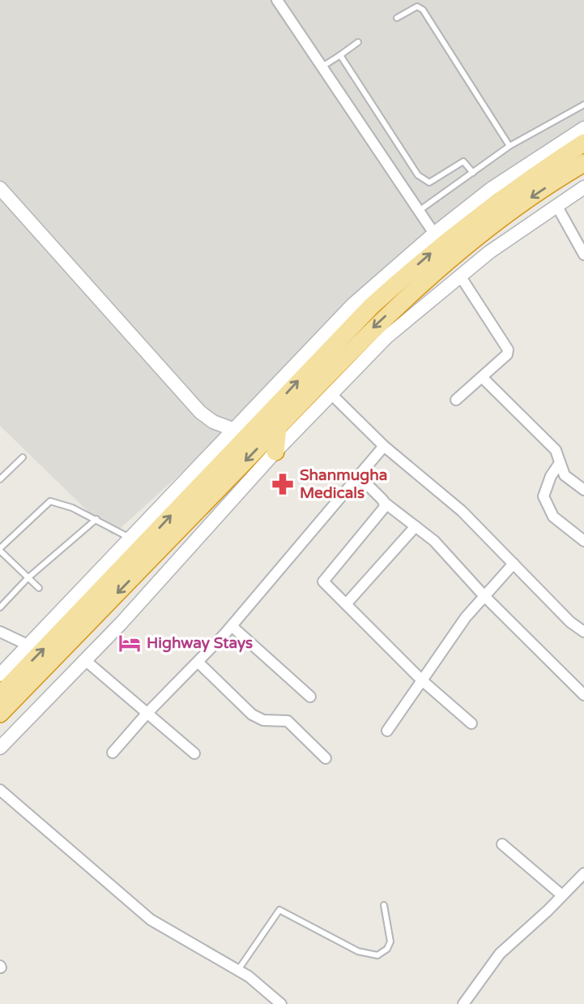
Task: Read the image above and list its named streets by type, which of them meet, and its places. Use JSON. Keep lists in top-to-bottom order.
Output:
{
  "places": {
    "pharmacy": ["Shanmugha Medicals"],
    "hotel": ["Highway Stays"]
  }
}
